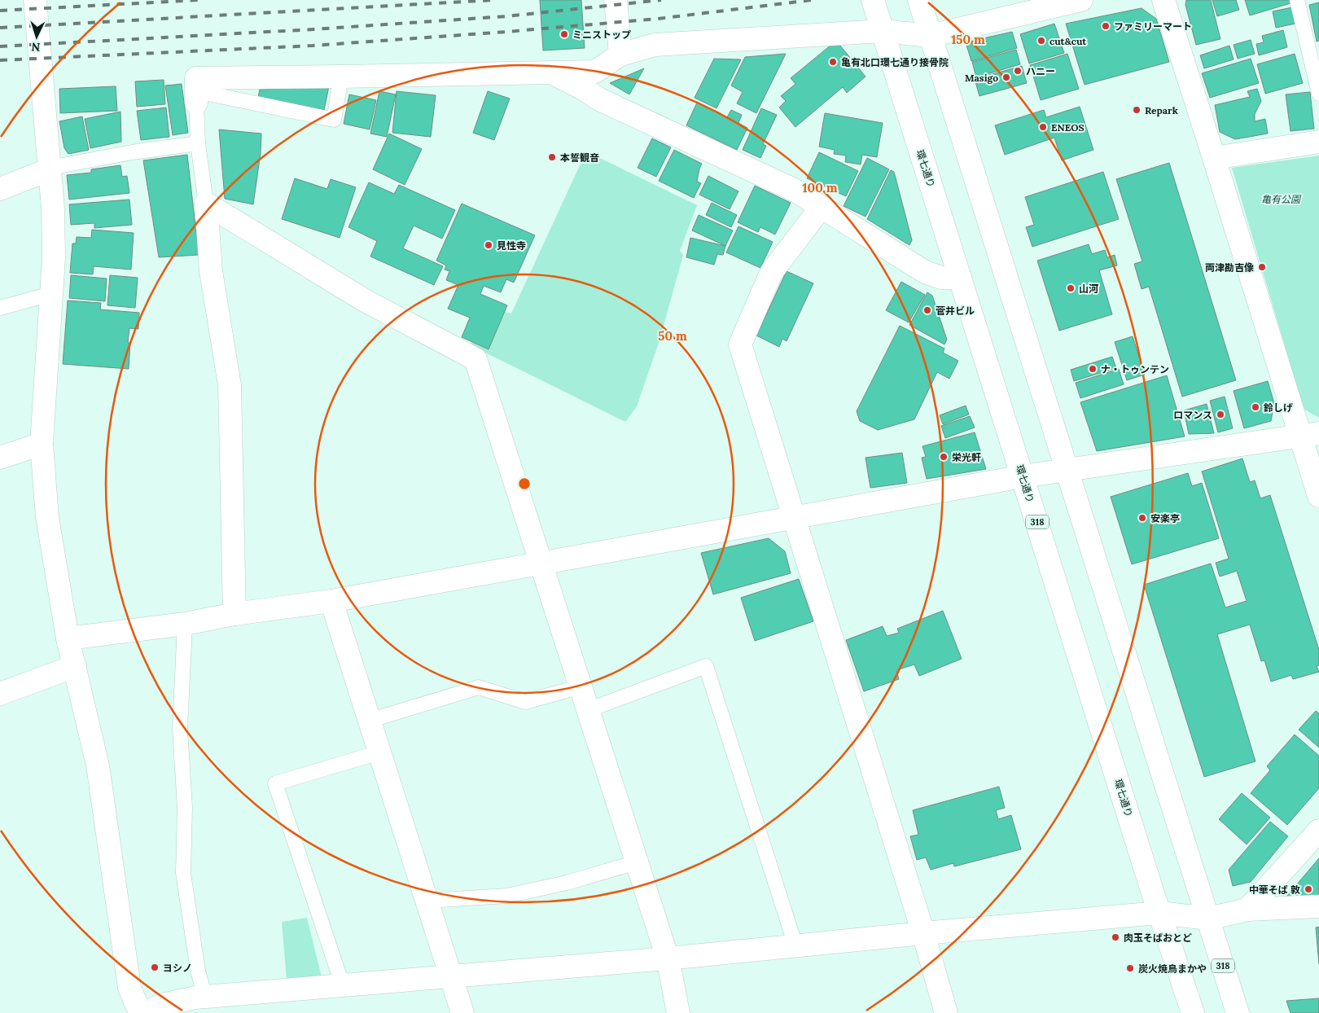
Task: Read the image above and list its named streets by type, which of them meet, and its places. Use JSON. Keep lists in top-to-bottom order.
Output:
{
  "streets": {
    "street": ["環七通り", "318"]
  },
  "parks": ["亀有公園"],
  "places": [
    "ファミリーマート",
    "ミニストップ",
    "cut&cut",
    "亀有北口環七通り接骨院",
    "ハニー",
    "Masigo",
    "Repark",
    "ENEOS",
    "本誓観音",
    "見性寺",
    "両津勘吉像",
    "山河",
    "菅井ビル",
    "ナ・トゥンテン",
    "鈴しげ",
    "ロマンス",
    "栄光軒",
    "安楽亭",
    "中華そば 敦",
    "肉玉そばおとど",
    "ヨシノ",
    "炭火焼鳥まかや"
  ],
  "north": "bottom",
  "rings": ["150 m", "100 m", "50 m"]
}
